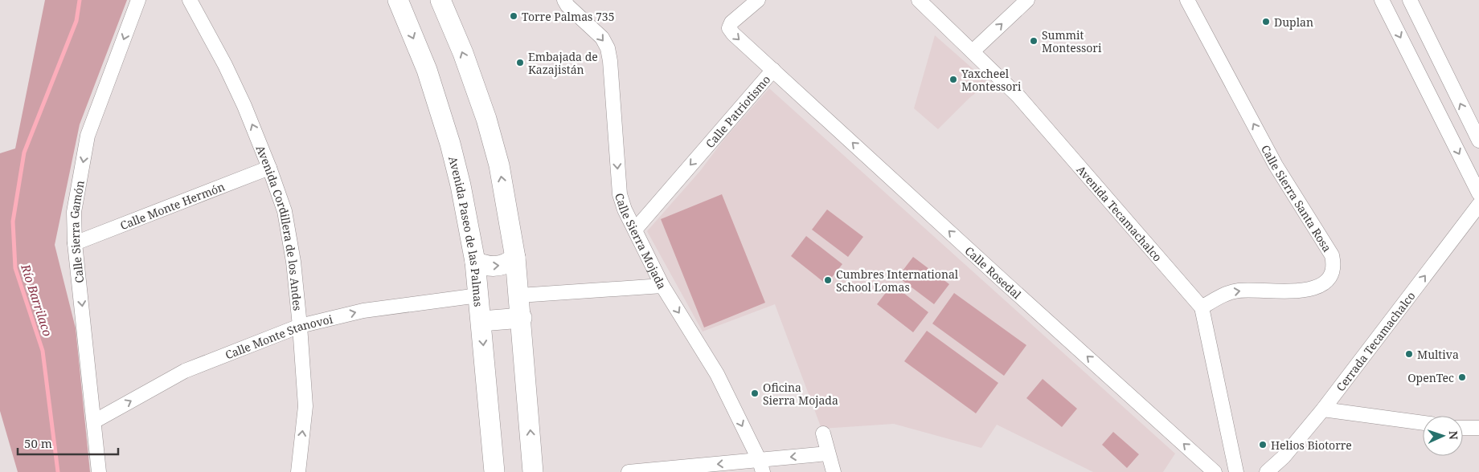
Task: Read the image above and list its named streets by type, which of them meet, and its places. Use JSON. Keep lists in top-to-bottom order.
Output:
{
  "streets": {
    "main road": ["Avenida Paseo de las Palmas"],
    "street": [
      "Calle Patriotismo",
      "Calle Sierra Santa Rosa",
      "Calle Monte Hermón",
      "Avenida Tecamachalco",
      "Avenida Cordillera de los Andes",
      "Calle Sierra Gamón",
      "Calle Sierra Mojada",
      "Calle Rosedal",
      "Calle Monte Stanovoi",
      "Cerrada Tecamachalco"
    ]
  },
  "crossings": [
    ["Calle Patriotismo", "Calle Sierra Mojada"],
    ["Calle Patriotismo", "Calle Rosedal"],
    ["Calle Sierra Santa Rosa", "Avenida Tecamachalco"],
    ["Calle Monte Hermón", "Avenida Cordillera de los Andes"],
    ["Calle Monte Hermón", "Calle Sierra Gamón"],
    ["Avenida Cordillera de los Andes", "Calle Monte Stanovoi"],
    ["Avenida Paseo de las Palmas", "Calle Monte Stanovoi"],
    ["Calle Sierra Gamón", "Calle Monte Stanovoi"]
  ],
  "one_way": [
    "Calle Patriotismo",
    "Avenida Cordillera de los Andes",
    "Calle Sierra Gamón",
    "Calle Sierra Mojada",
    "Calle Rosedal",
    "Calle Monte Stanovoi",
    "Cerrada Tecamachalco"
  ],
  "water": ["Río Barrilaco"],
  "places": [
    "Torre Palmas 735",
    "Duplan",
    "Summit Montessori",
    "Embajada de Kazajistán",
    "Yaxcheel Montessori",
    "Cumbres International School Lomas",
    "Multiva",
    "OpenTec",
    "Oficina Sierra Mojada",
    "Helios Biotorre"
  ],
  "scale_bar": "50 m",
  "north": "right"
}
